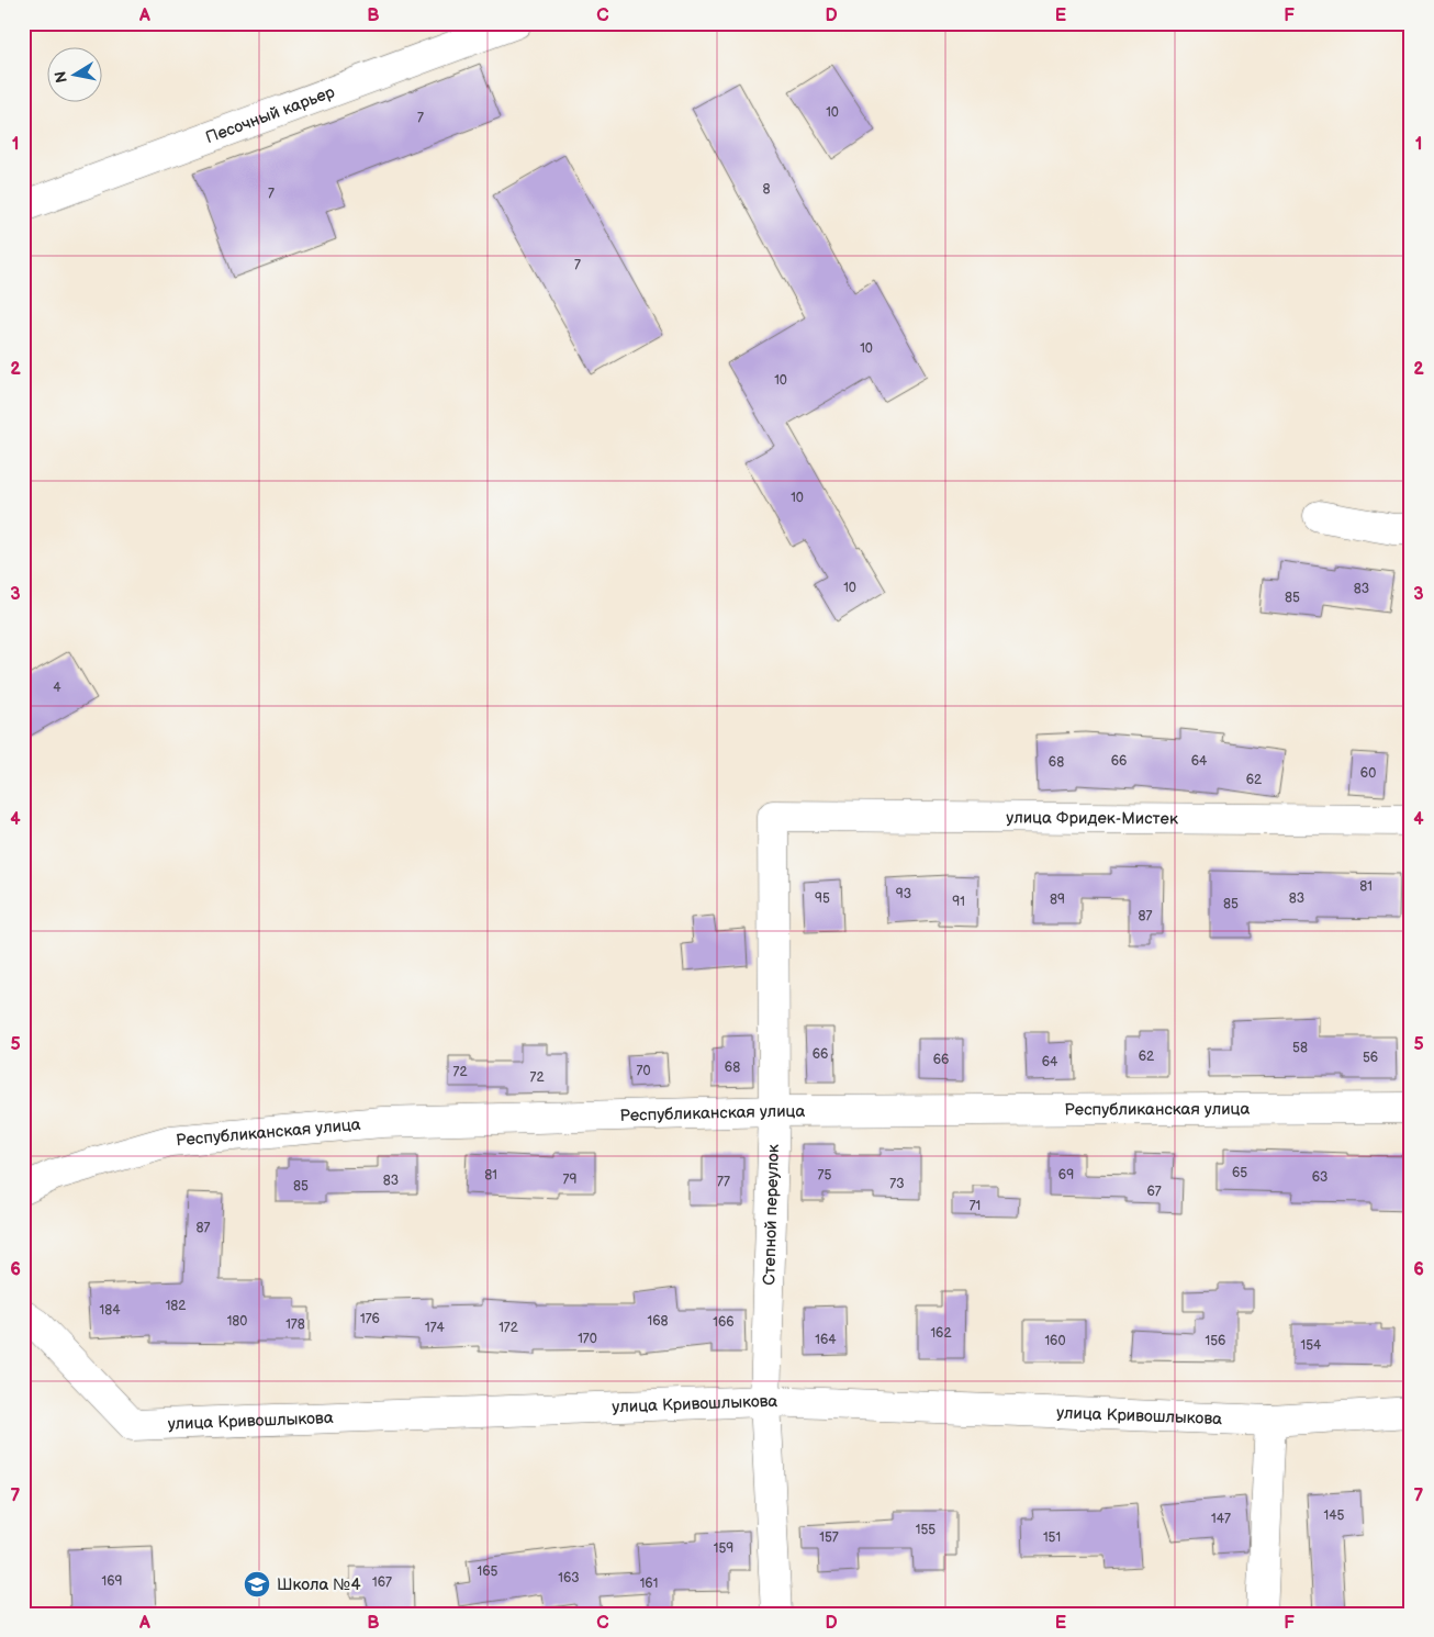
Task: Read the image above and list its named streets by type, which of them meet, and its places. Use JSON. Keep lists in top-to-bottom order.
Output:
{
  "streets": {
    "street": [
      "Песочный карьер",
      "улица Фридек-Мистек",
      "Республиканская улица",
      "Степной переулок",
      "улица Кривошлыкова"
    ]
  },
  "crossings": [
    ["улица Фридек-Мистек", "Степной переулок"],
    ["Республиканская улица", "Степной переулок"],
    ["Степной переулок", "улица Кривошлыкова"]
  ],
  "places": {
    "school or university": ["Школа №4"]
  },
  "house_numbers": [
    "10",
    "7",
    "8",
    "7",
    "7",
    "10",
    "10",
    "10",
    "10",
    "83",
    "85",
    "4",
    "66",
    "64",
    "68",
    "60",
    "62",
    "81",
    "93",
    "95",
    "83",
    "89",
    "91",
    "85",
    "87",
    "58",
    "66",
    "62",
    "56",
    "66",
    "64",
    "68",
    "70",
    "72",
    "72",
    "65",
    "81",
    "75",
    "69",
    "63",
    "79",
    "83",
    "77",
    "73",
    "85",
    "67",
    "71",
    "87",
    "182",
    "184",
    "176",
    "180",
    "168",
    "166",
    "178",
    "174",
    "172",
    "162",
    "170",
    "164",
    "160",
    "156",
    "154",
    "145",
    "147",
    "155",
    "157",
    "151",
    "159",
    "165",
    "163",
    "169",
    "167",
    "161"
  ],
  "north": "left",
  "grid": {
    "columns": [
      "A",
      "B",
      "C",
      "D",
      "E",
      "F"
    ],
    "rows": [
      "1",
      "2",
      "3",
      "4",
      "5",
      "6",
      "7"
    ]
  }
}
